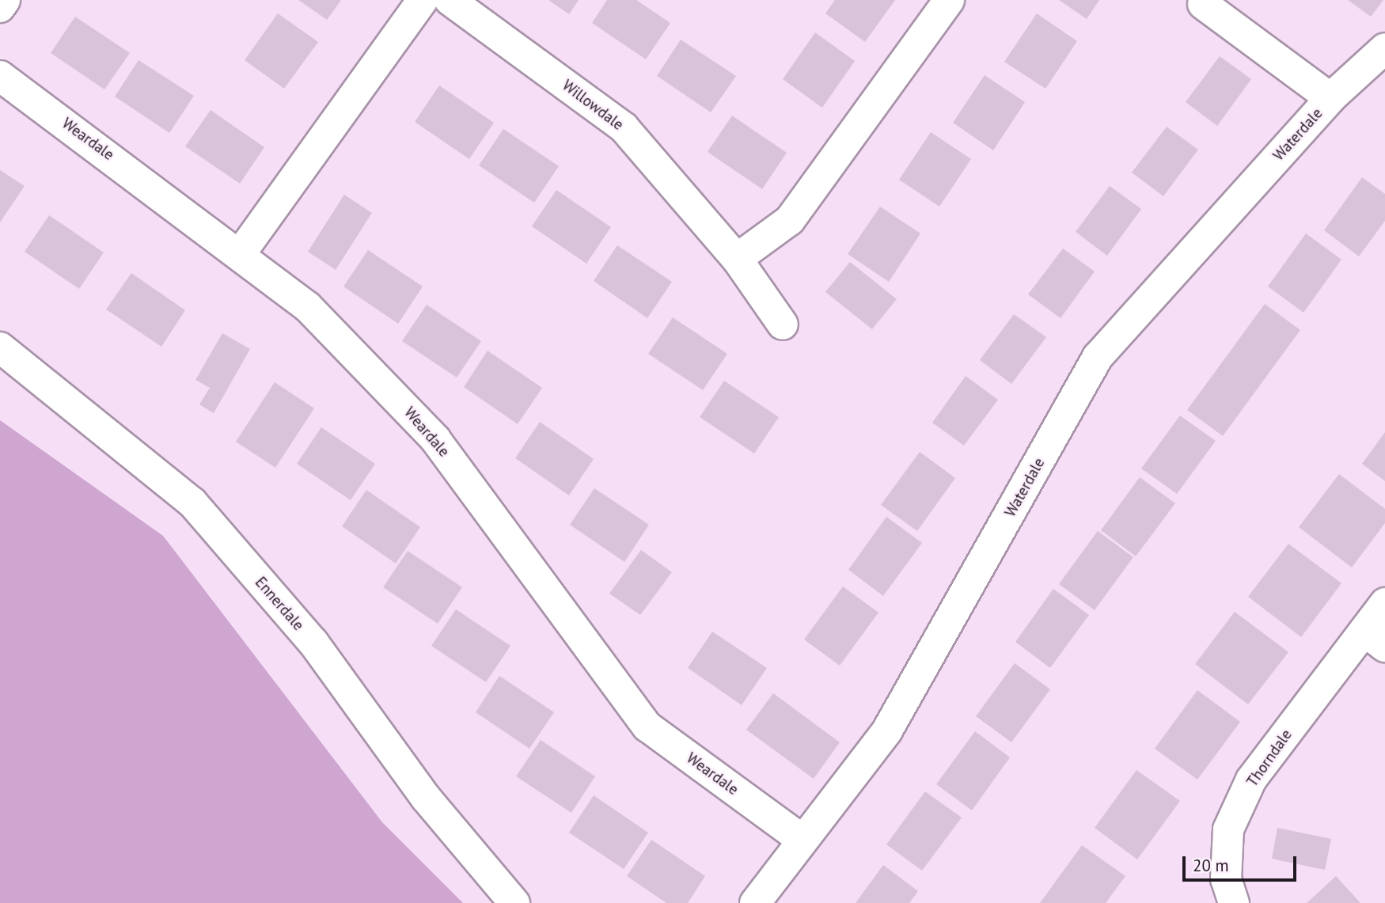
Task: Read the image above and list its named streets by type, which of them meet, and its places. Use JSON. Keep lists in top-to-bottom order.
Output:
{
  "streets": {
    "street": [
      "Willowdale",
      "Waterdale",
      "Weardale",
      "Ennerdale",
      "Thorndale"
    ]
  },
  "crossings": [
    ["Waterdale", "Weardale"]
  ],
  "scale_bar": "20 m"
}
